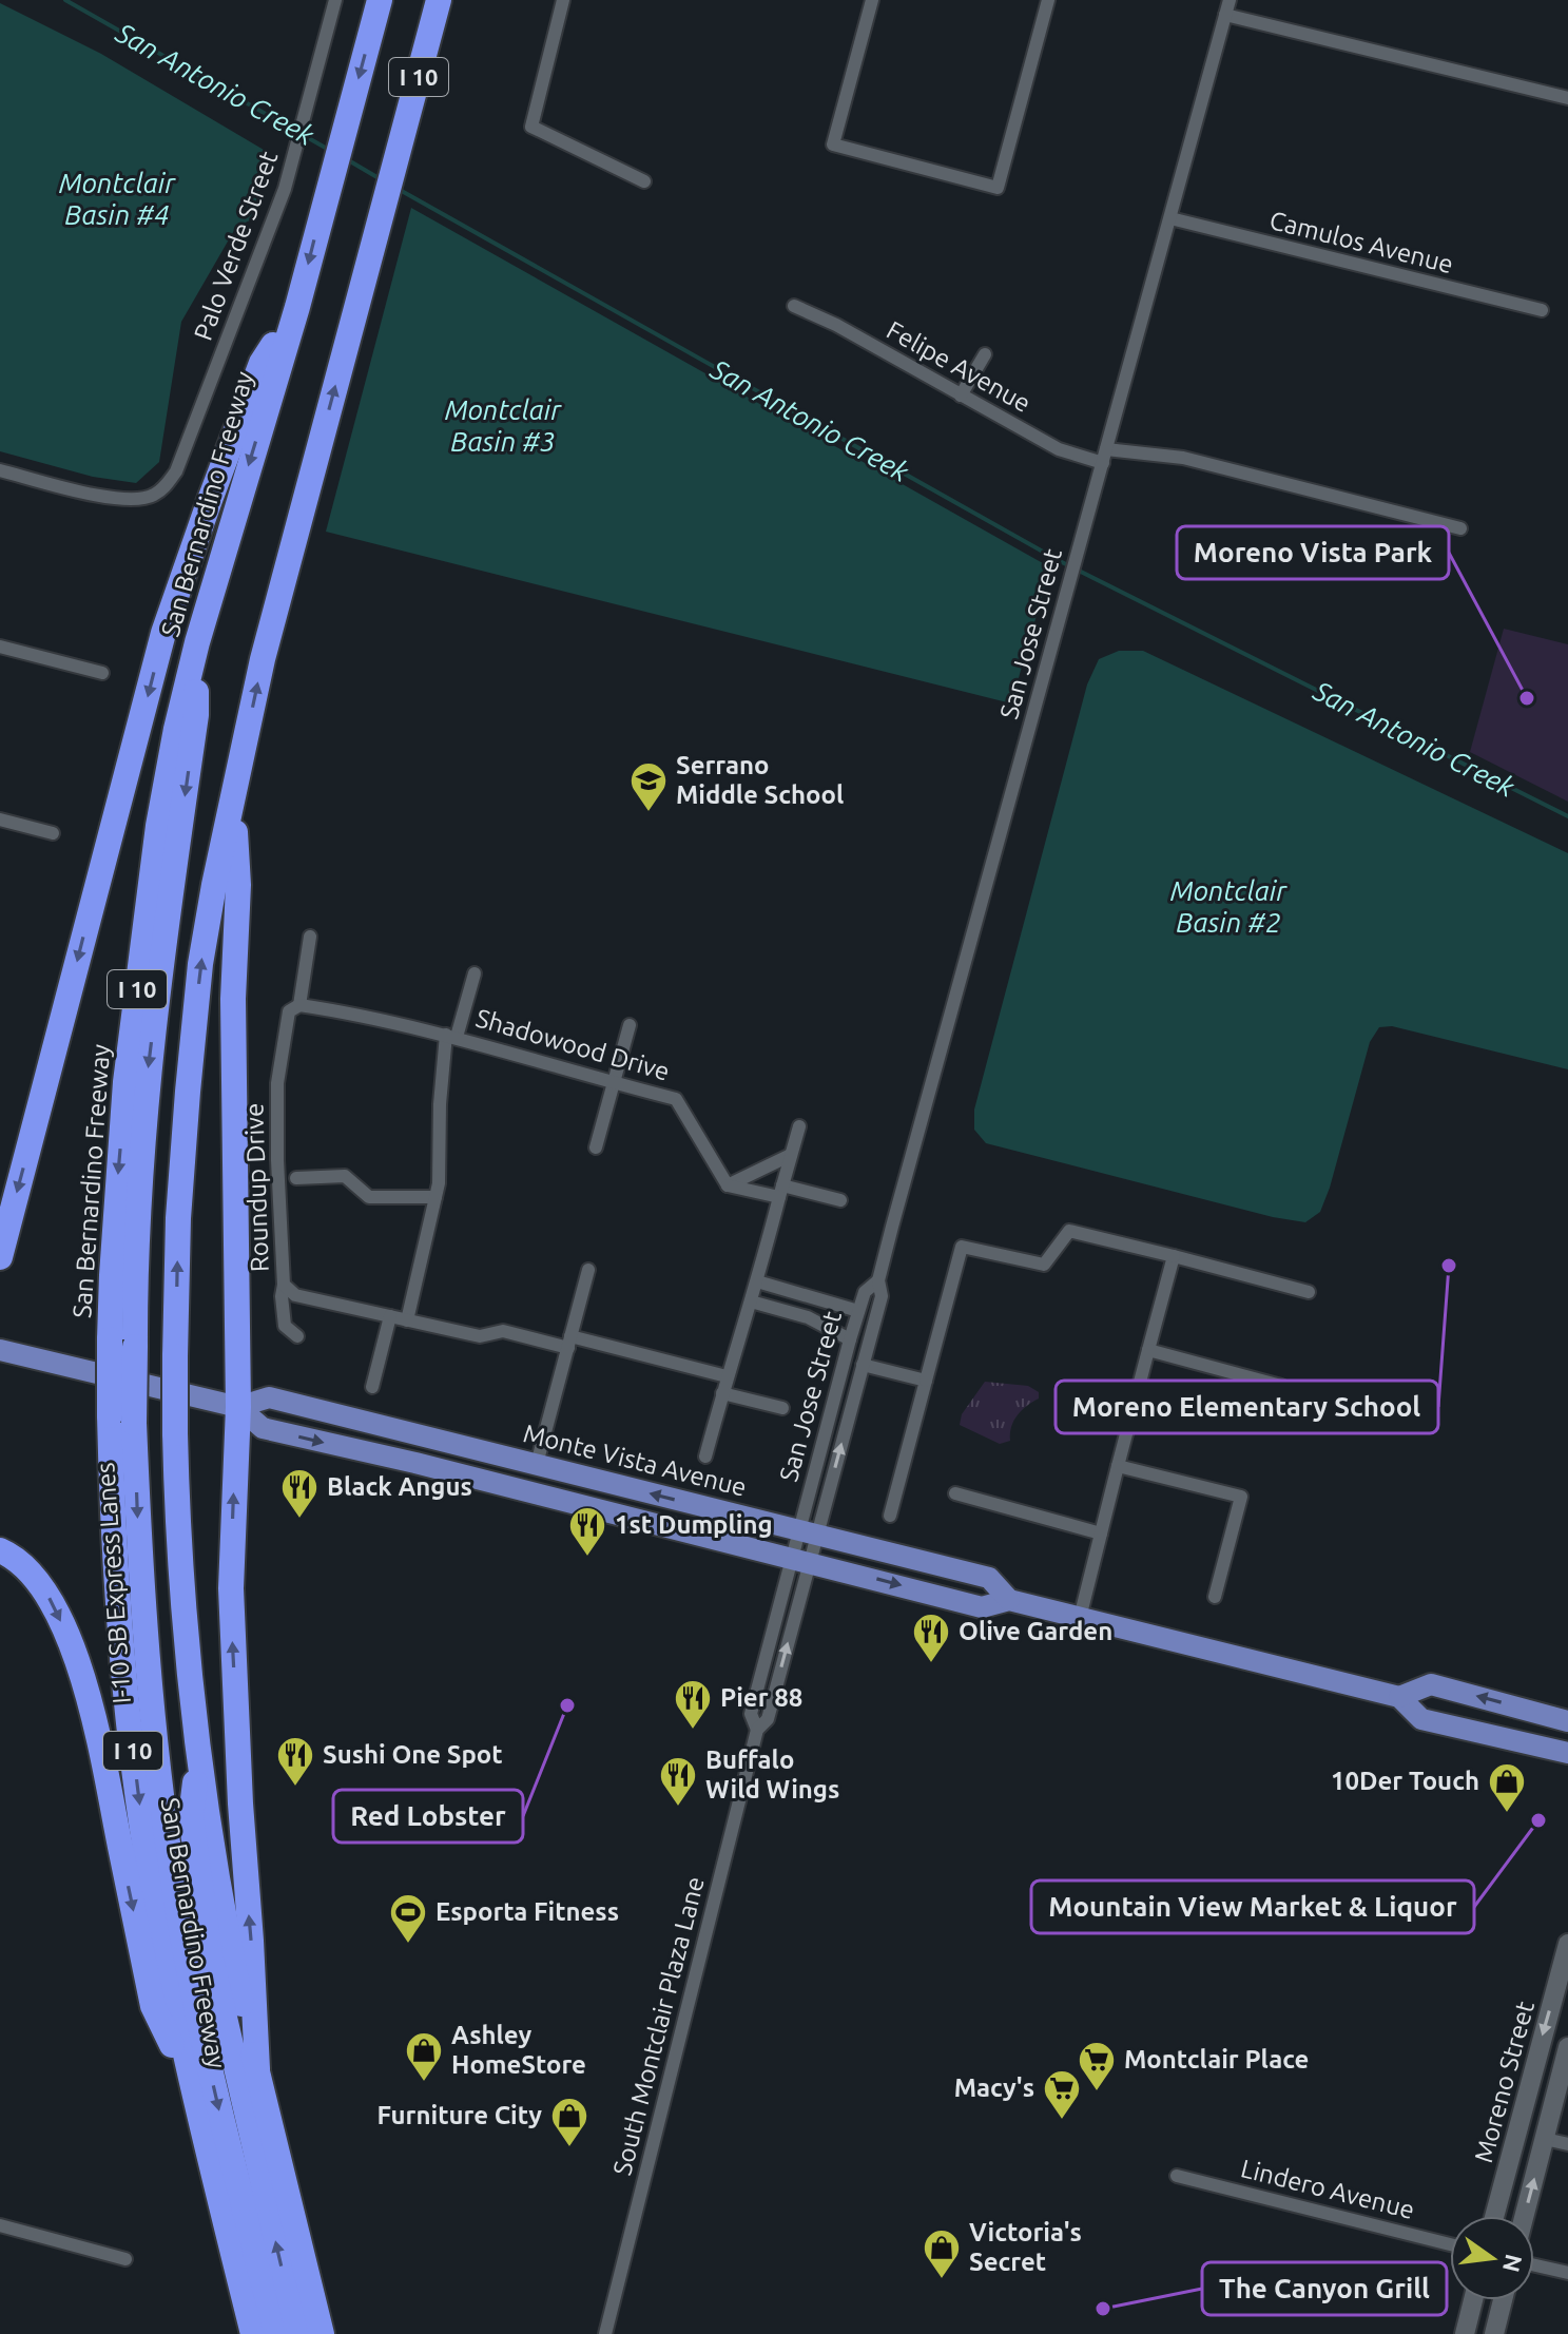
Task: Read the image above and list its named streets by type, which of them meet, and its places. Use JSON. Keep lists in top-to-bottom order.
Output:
{
  "streets": {
    "highway": ["I 10", "San Bernardino Freeway", "I-10 SB Express Lanes"],
    "main road": ["Monte Vista Avenue"],
    "street": [
      "Camulos Avenue",
      "Palo Verde Street",
      "Felipe Avenue",
      "San Jose Street",
      "Shadowood Drive",
      "Roundup Drive",
      "South Montclair Plaza Lane",
      "Moreno Street",
      "Lindero Avenue"
    ]
  },
  "crossings": [
    ["Camulos Avenue", "San Jose Street"],
    ["Felipe Avenue", "San Jose Street"],
    ["San Bernardino Freeway", "I-10 SB Express Lanes"],
    ["San Jose Street", "Monte Vista Avenue"],
    ["San Jose Street", "South Montclair Plaza Lane"],
    ["Monte Vista Avenue", "South Montclair Plaza Lane"]
  ],
  "water": [
    "San Antonio Creek",
    "Montclair Basin #4",
    "Montclair Basin #3",
    "Montclair Basin #2"
  ],
  "places": {
    "other": [
      "Moreno Vista Park",
      "Moreno Elementary School",
      "Red Lobster",
      "Mountain View Market & Liquor",
      "The Canyon Grill"
    ],
    "school or university": ["Serrano Middle School"],
    "restaurant": [
      "Black Angus",
      "1st Dumpling",
      "Olive Garden",
      "Pier 88",
      "Sushi One Spot",
      "Buffalo Wild Wings"
    ],
    "shop": [
      "10Der Touch",
      "Ashley HomeStore",
      "Furniture City",
      "Victoria's Secret"
    ],
    "sports": ["Esporta Fitness"],
    "supermarket": ["Montclair Place", "Macy's"]
  },
  "north": "right"
}
